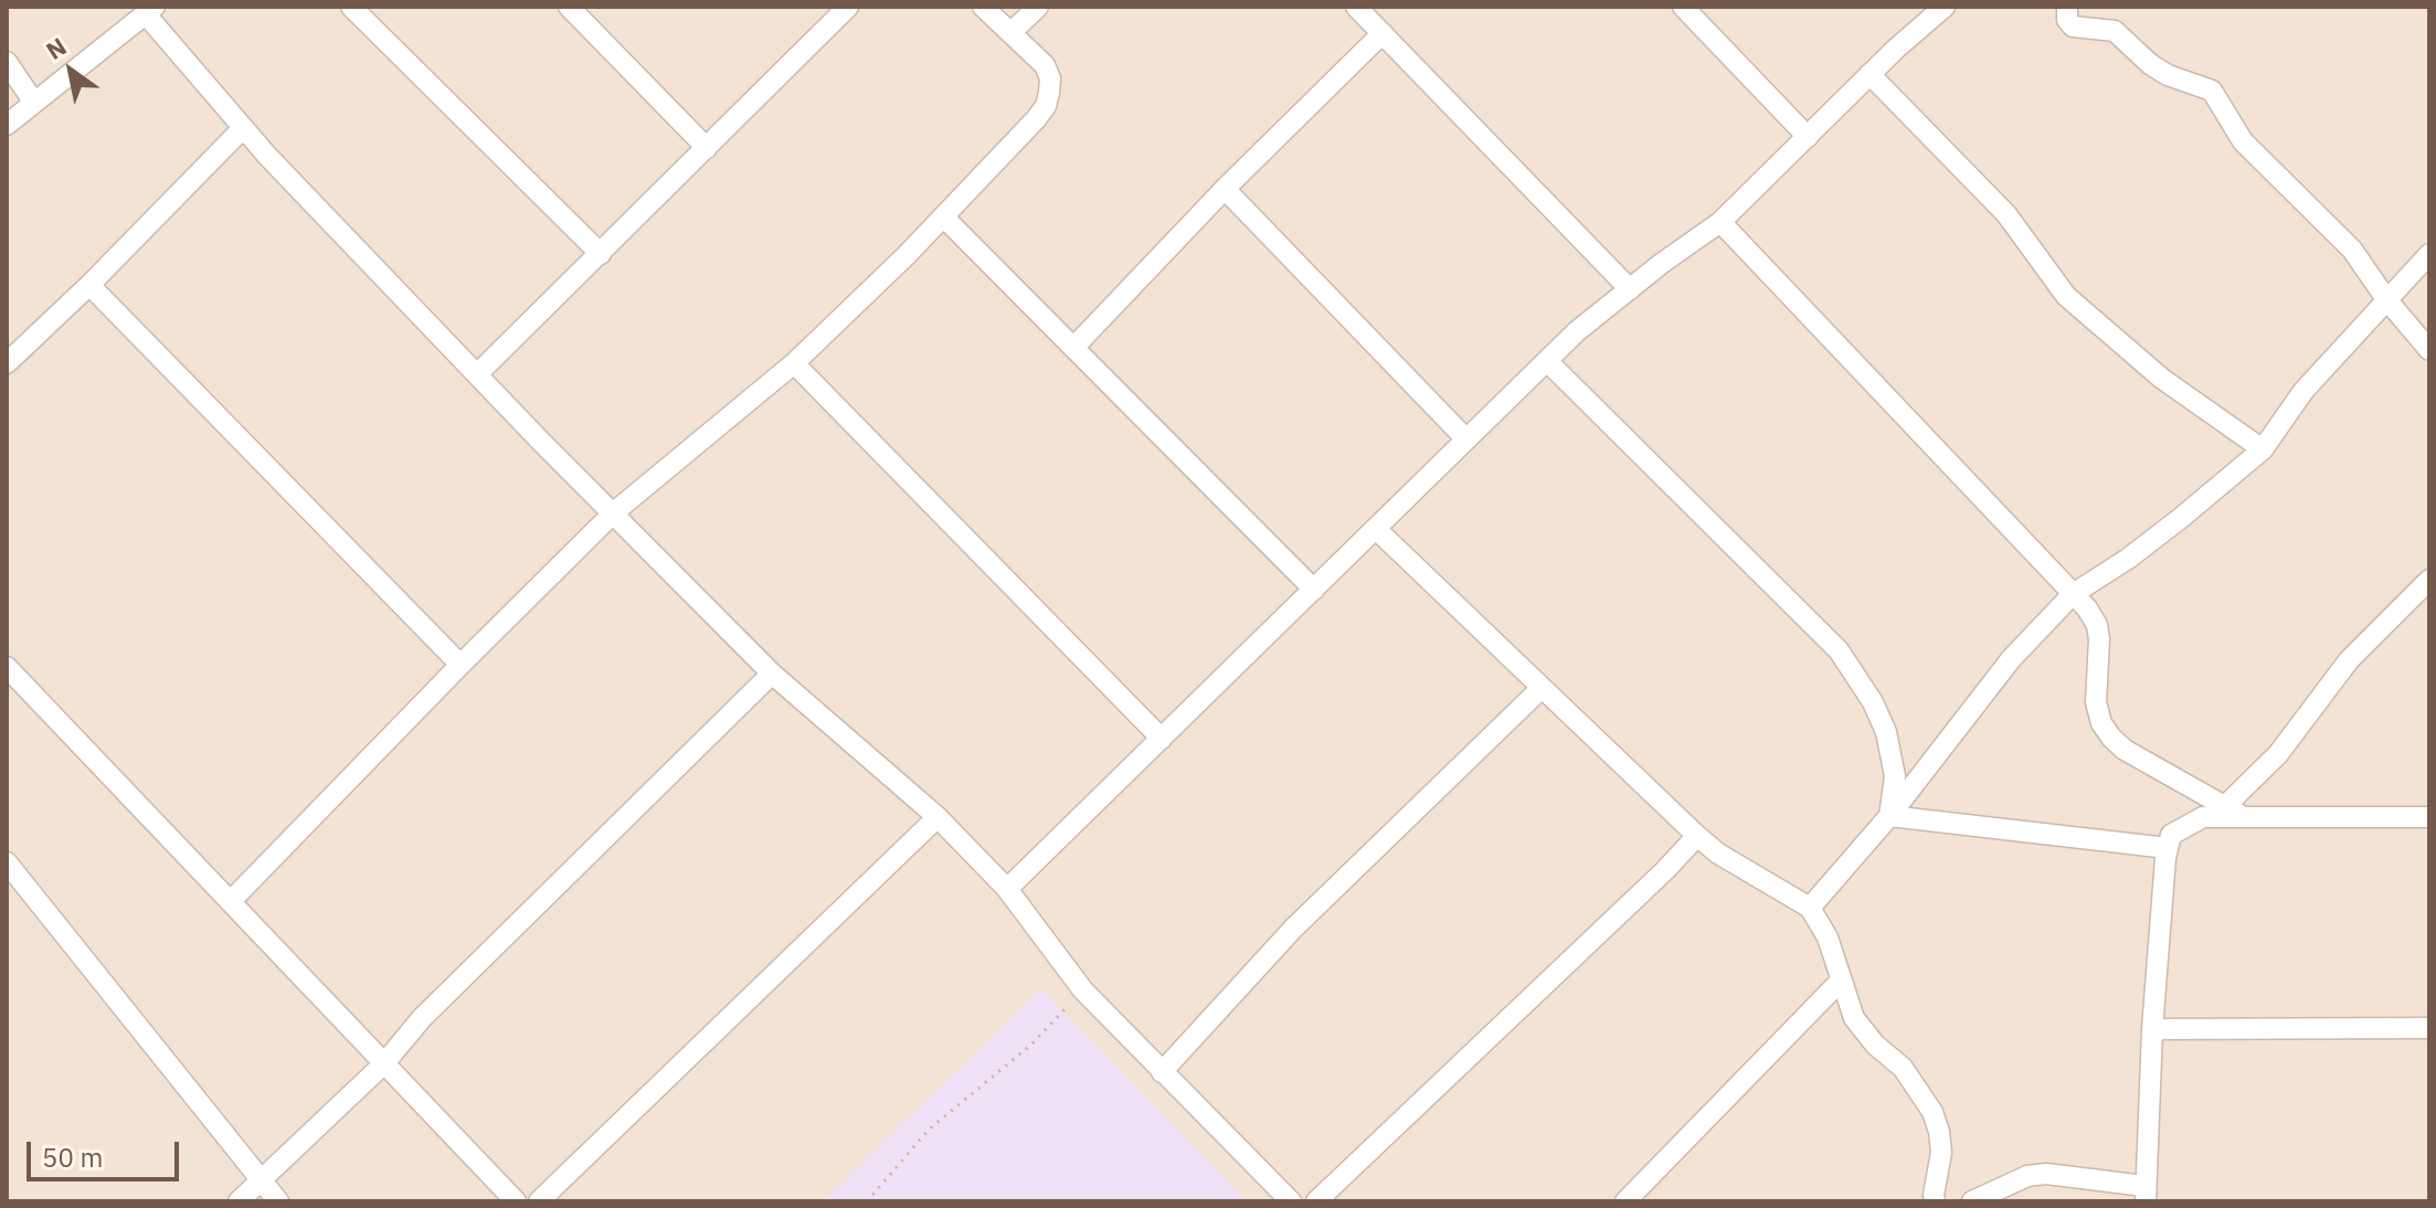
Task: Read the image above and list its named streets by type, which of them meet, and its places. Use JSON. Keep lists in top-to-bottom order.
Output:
{
  "scale_bar": "50 m",
  "north": "top left"
}
